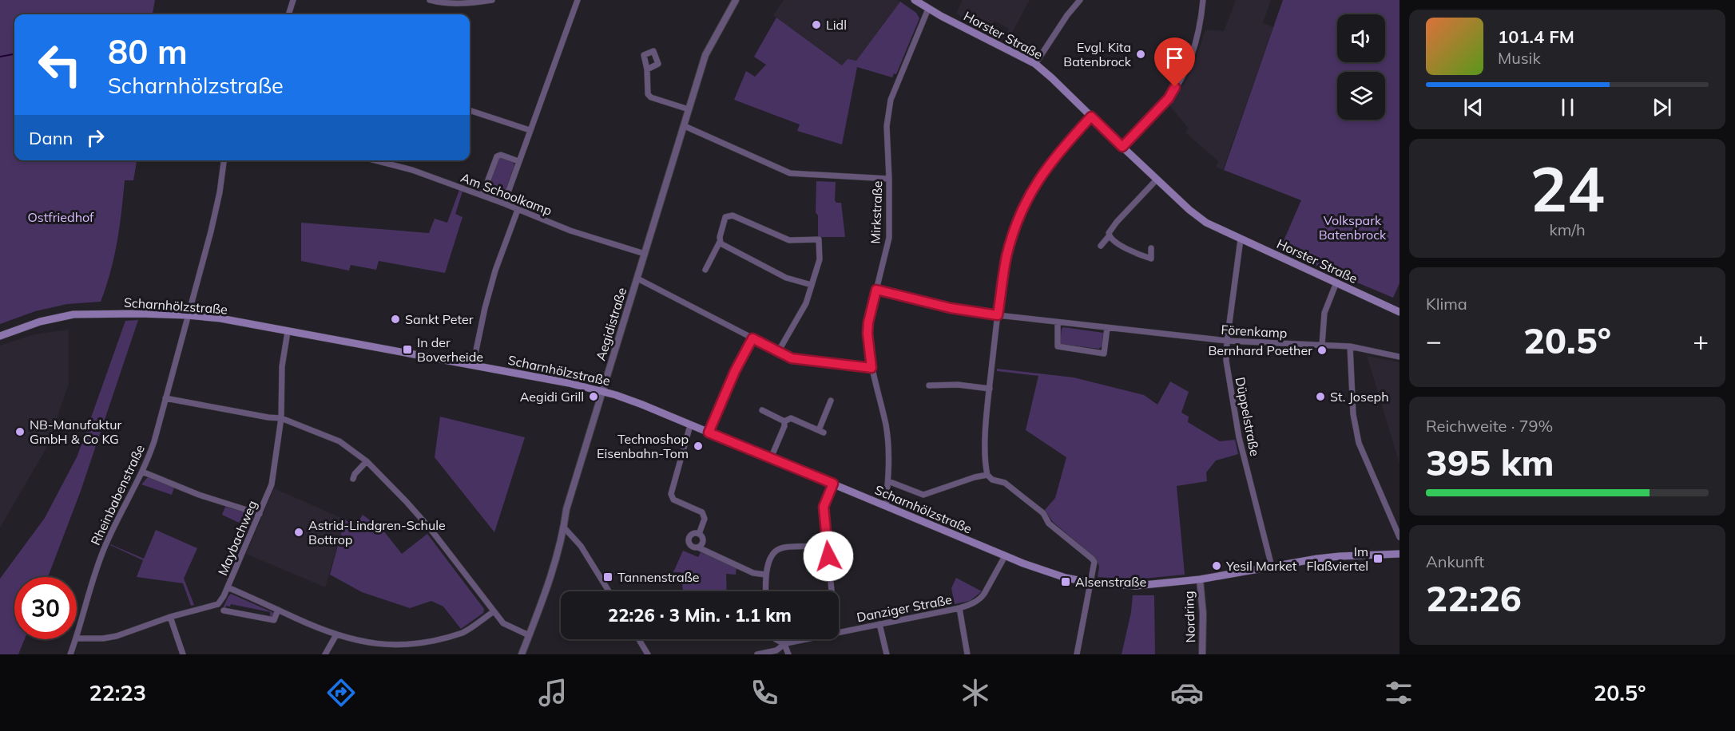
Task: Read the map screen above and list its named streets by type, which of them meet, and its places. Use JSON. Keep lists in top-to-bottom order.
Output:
{
  "streets": {
    "main road": ["Horster Straße", "Scharnhölzstraße"],
    "street": [
      "Am Schoolkamp",
      "Mirkstraße",
      "Aegidistraße",
      "Förenkamp",
      "Düppelstraße",
      "Rheinbabenstraße",
      "Maybachweg",
      "Danziger Straße",
      "Nordring"
    ]
  },
  "crossings": [
    ["Horster Straße", "Mirkstraße"],
    ["Horster Straße", "Düppelstraße"],
    ["Am Schoolkamp", "Aegidistraße"],
    ["Mirkstraße", "Scharnhölzstraße"],
    ["Mirkstraße", "Förenkamp"],
    ["Scharnhölzstraße", "Aegidistraße"],
    ["Scharnhölzstraße", "Düppelstraße"],
    ["Scharnhölzstraße", "Rheinbabenstraße"],
    ["Scharnhölzstraße", "Maybachweg"],
    ["Scharnhölzstraße", "Danziger Straße"],
    ["Scharnhölzstraße", "Nordring"],
    ["Förenkamp", "Düppelstraße"]
  ],
  "parks": ["Ostfriedhof", "Volkspark Batenbrock"],
  "places": {
    "other": [
      "Lidl",
      "Evgl. Kita Batenbrock",
      "Sankt Peter",
      "Bernhard Poether",
      "Aegidi Grill",
      "St. Joseph",
      "NB-Manufaktur GmbH & Co KG",
      "Technoshop Eisenbahn-Tom",
      "Astrid-Lindgren-Schule Bottrop",
      "Yesil Market"
    ],
    "transit": [
      "In der Boverheide",
      "Im Flaßviertel",
      "Tannenstraße",
      "Alsenstraße"
    ]
  },
  "page": {
    "turn": ["80 m", "Scharnhölzstraße"],
    "song": ["101.4 FM", "Musik"],
    "then": "Dann",
    "tile": [
      ["24", "km/h"],
      "Klima",
      ["Reichweite · 79%", "395 km"],
      ["Ankunft", "22:26"]
    ],
    "heat": ["−", "20.5°", "+"],
    "limit": "30",
    "trip": "22:26 · 3 Min. · 1.1 km",
    "tabs": ["22:23", "20.5°"]
  }
}
